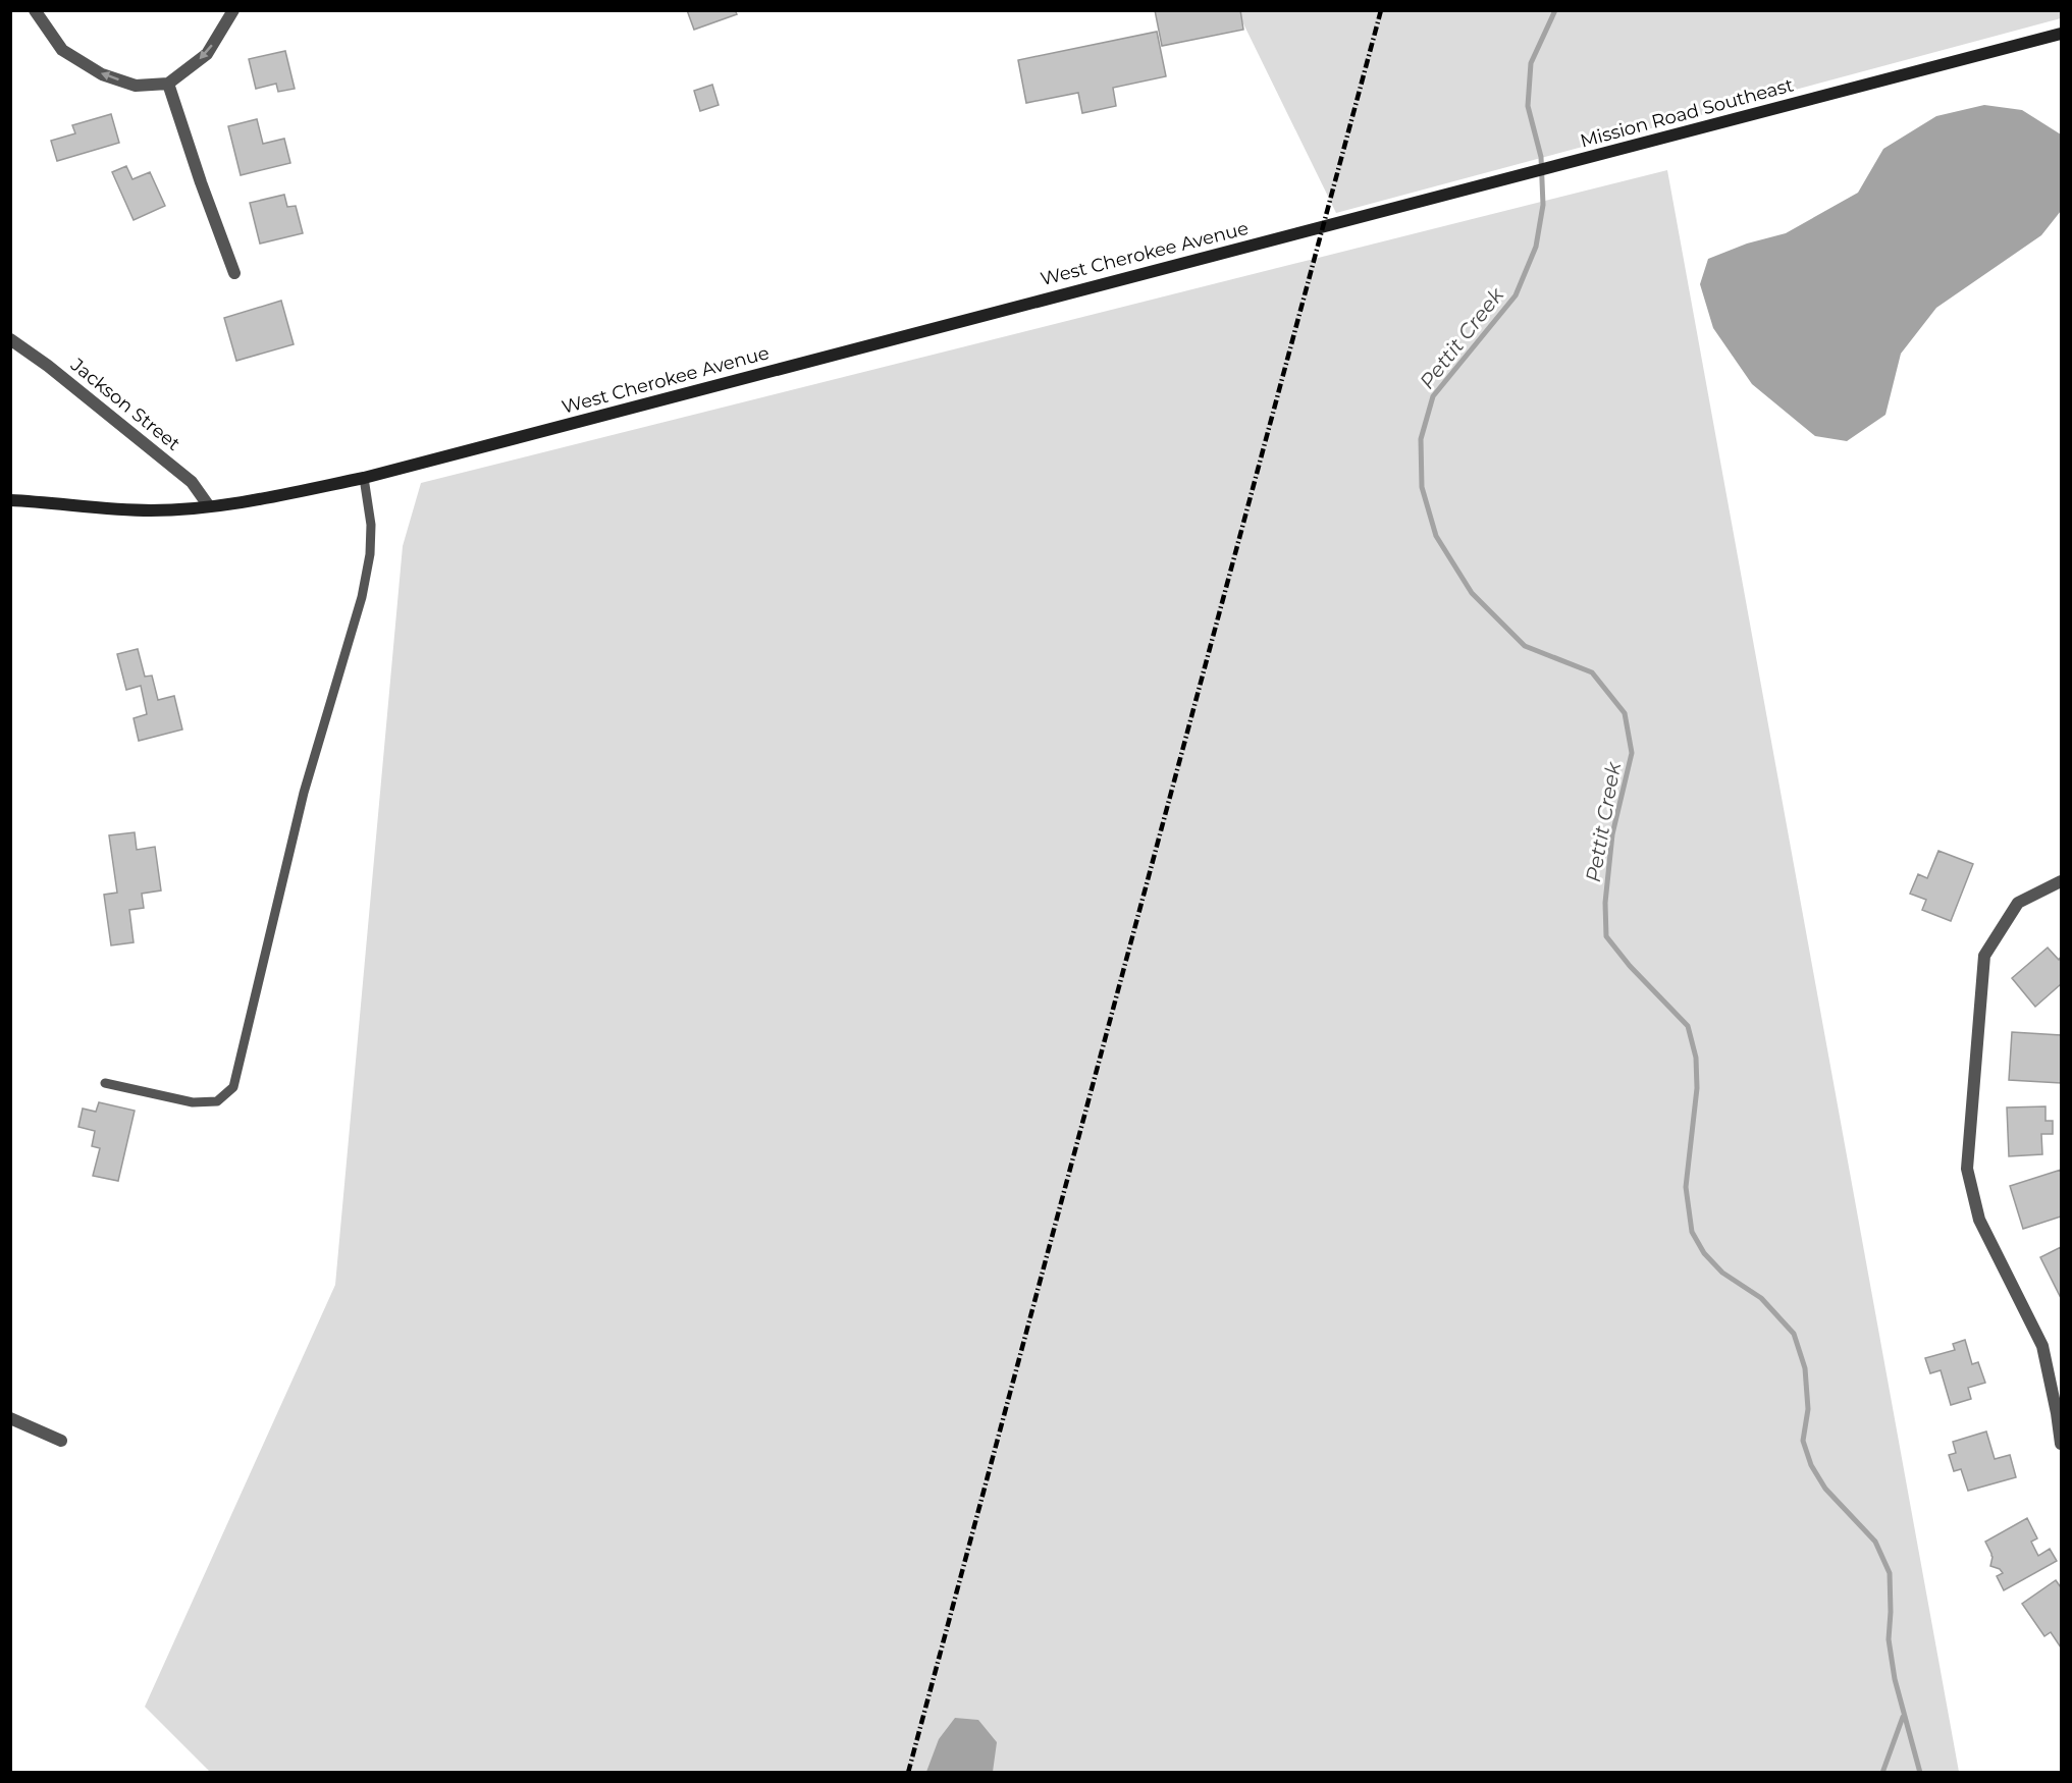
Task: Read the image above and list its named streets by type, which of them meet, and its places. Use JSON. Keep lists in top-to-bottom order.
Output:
{
  "streets": {
    "main road": ["Mission Road Southeast", "West Cherokee Avenue"],
    "street": ["Jackson Street"]
  },
  "crossings": [
    ["Mission Road Southeast", "West Cherokee Avenue"],
    ["West Cherokee Avenue", "Jackson Street"]
  ],
  "water": ["Pettit Creek"]
}
